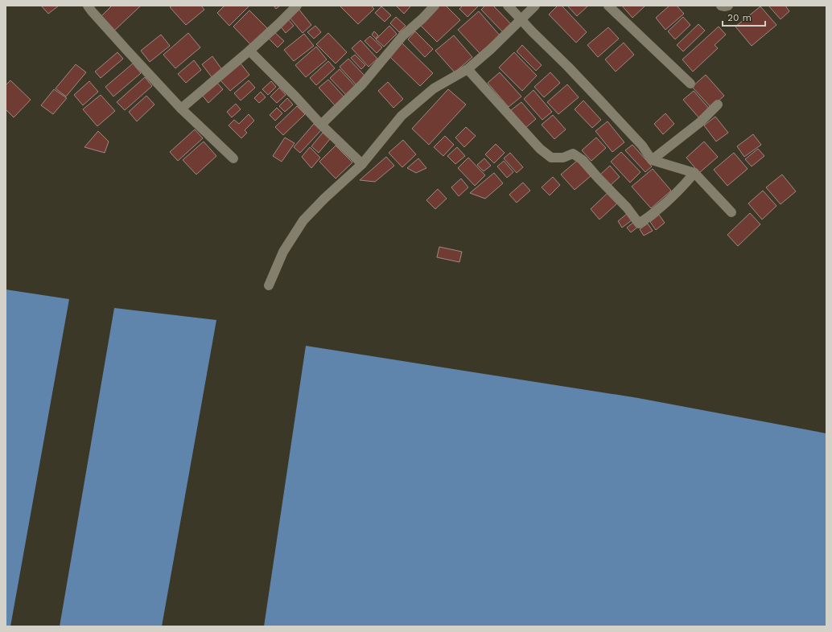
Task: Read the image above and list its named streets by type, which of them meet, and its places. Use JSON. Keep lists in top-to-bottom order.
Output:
{
  "scale_bar": "20 m"
}
